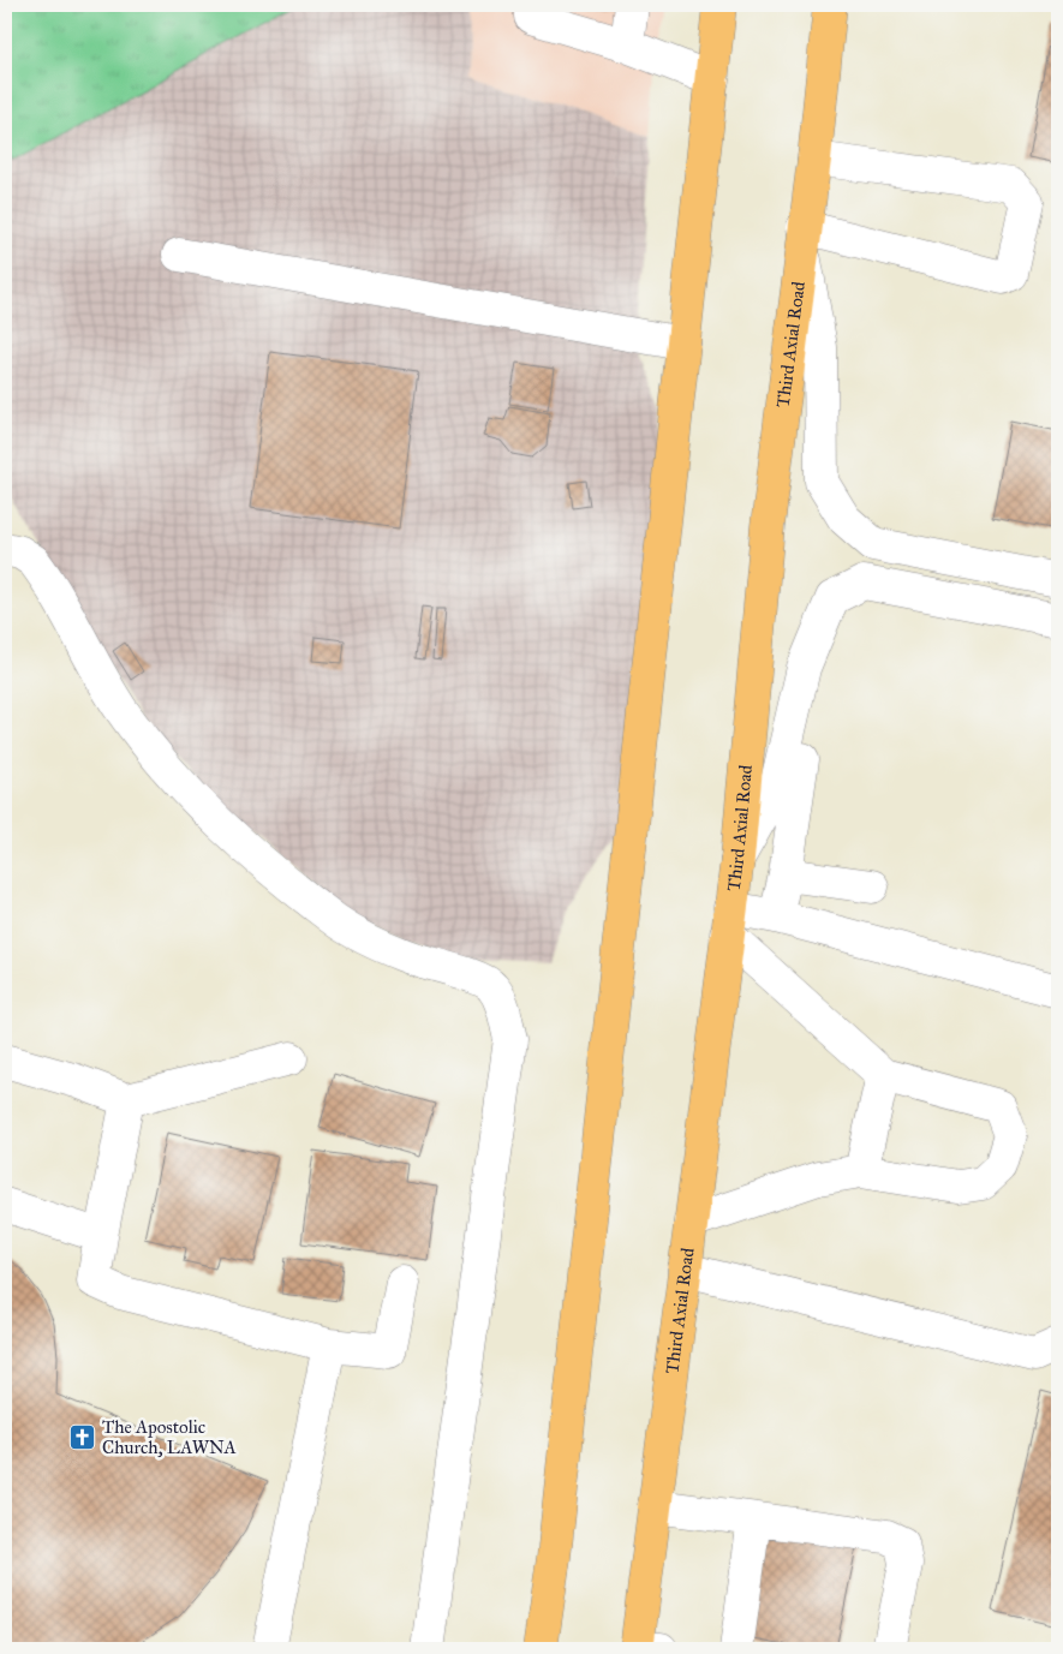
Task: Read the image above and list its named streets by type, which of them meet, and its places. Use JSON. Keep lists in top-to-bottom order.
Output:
{
  "streets": {
    "highway": ["Third Axial Road"]
  },
  "places": {
    "church": ["The Apostolic Church, LAWNA"]
  }
}
